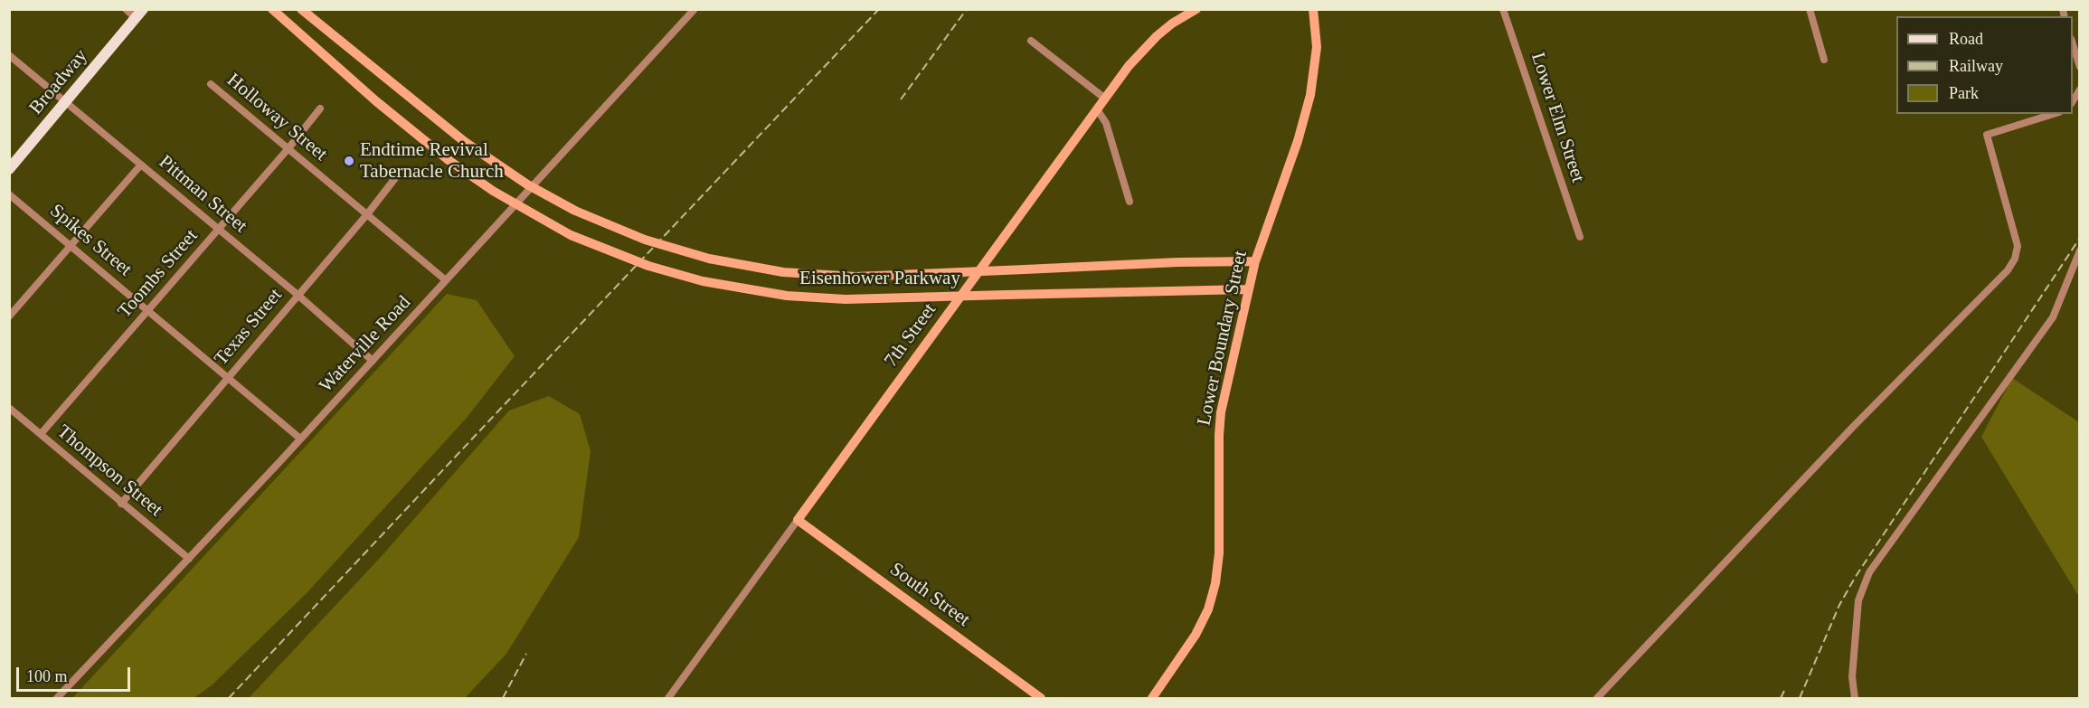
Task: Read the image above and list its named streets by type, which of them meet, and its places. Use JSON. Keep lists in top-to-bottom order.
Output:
{
  "streets": {
    "main road": ["Broadway"],
    "street": [
      "Holloway Street",
      "Lower Elm Street",
      "Pittman Street",
      "Spikes Street",
      "Toombs Street",
      "Eisenhower Parkway",
      "Texas Street",
      "7th Street",
      "Lower Boundary Street",
      "Waterville Road",
      "Thompson Street",
      "South Street"
    ]
  },
  "crossings": [
    ["Broadway", "Pittman Street"],
    ["Holloway Street", "Toombs Street"],
    ["Holloway Street", "Texas Street"],
    ["Holloway Street", "Waterville Road"],
    ["Pittman Street", "Toombs Street"],
    ["Pittman Street", "Texas Street"],
    ["Pittman Street", "Waterville Road"],
    ["Spikes Street", "Toombs Street"],
    ["Spikes Street", "Texas Street"],
    ["Spikes Street", "Waterville Road"],
    ["Toombs Street", "Thompson Street"],
    ["Eisenhower Parkway", "Lower Boundary Street"],
    ["Texas Street", "Thompson Street"],
    ["7th Street", "South Street"],
    ["Waterville Road", "Thompson Street"]
  ],
  "places": ["Endtime Revival Tabernacle Church"],
  "legend": ["Road", "Railway", "Park"],
  "scale_bar": "100 m"
}
